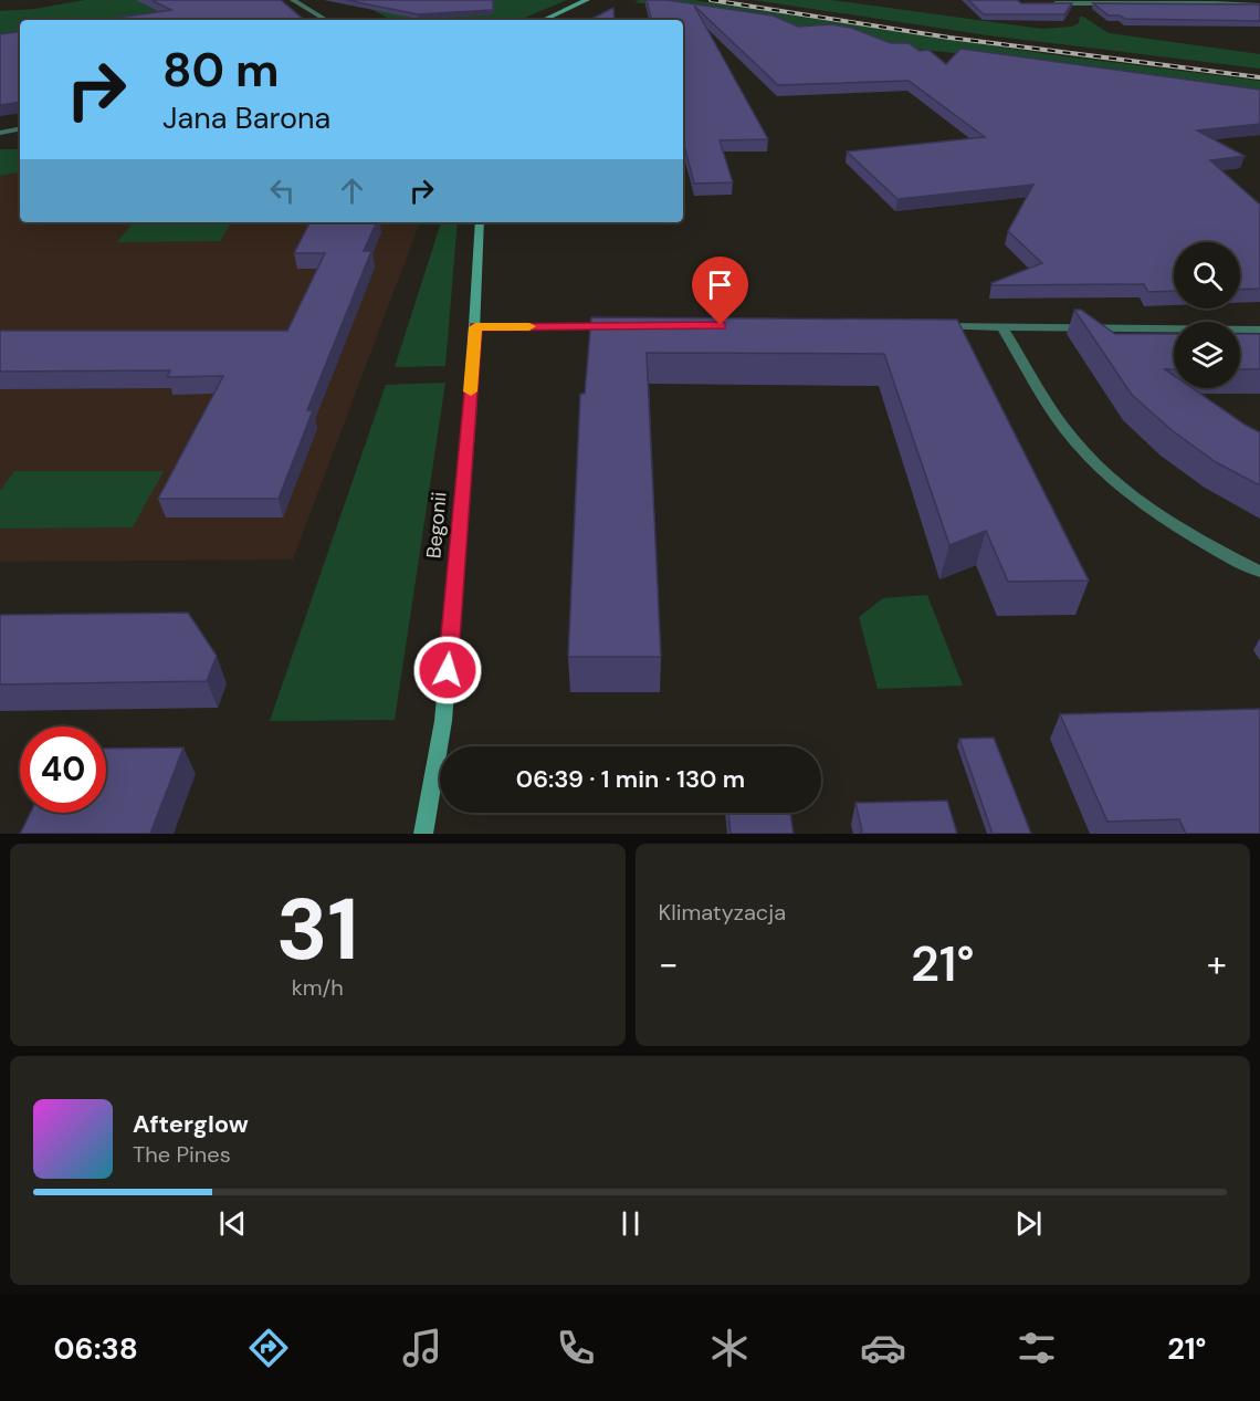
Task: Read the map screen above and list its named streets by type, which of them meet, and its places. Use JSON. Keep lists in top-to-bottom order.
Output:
{
  "streets": {
    "street": ["Begonii"]
  },
  "page": {
    "turn": ["80 m", "Jana Barona"],
    "limit": "40",
    "trip": "06:39 · 1 min · 130 m",
    "tile": [
      ["31", "km/h"],
      "Klimatyzacja"
    ],
    "heat": ["−", "21°", "+"],
    "song": ["Afterglow", "The Pines"],
    "tabs": ["06:38", "21°"]
  }
}
